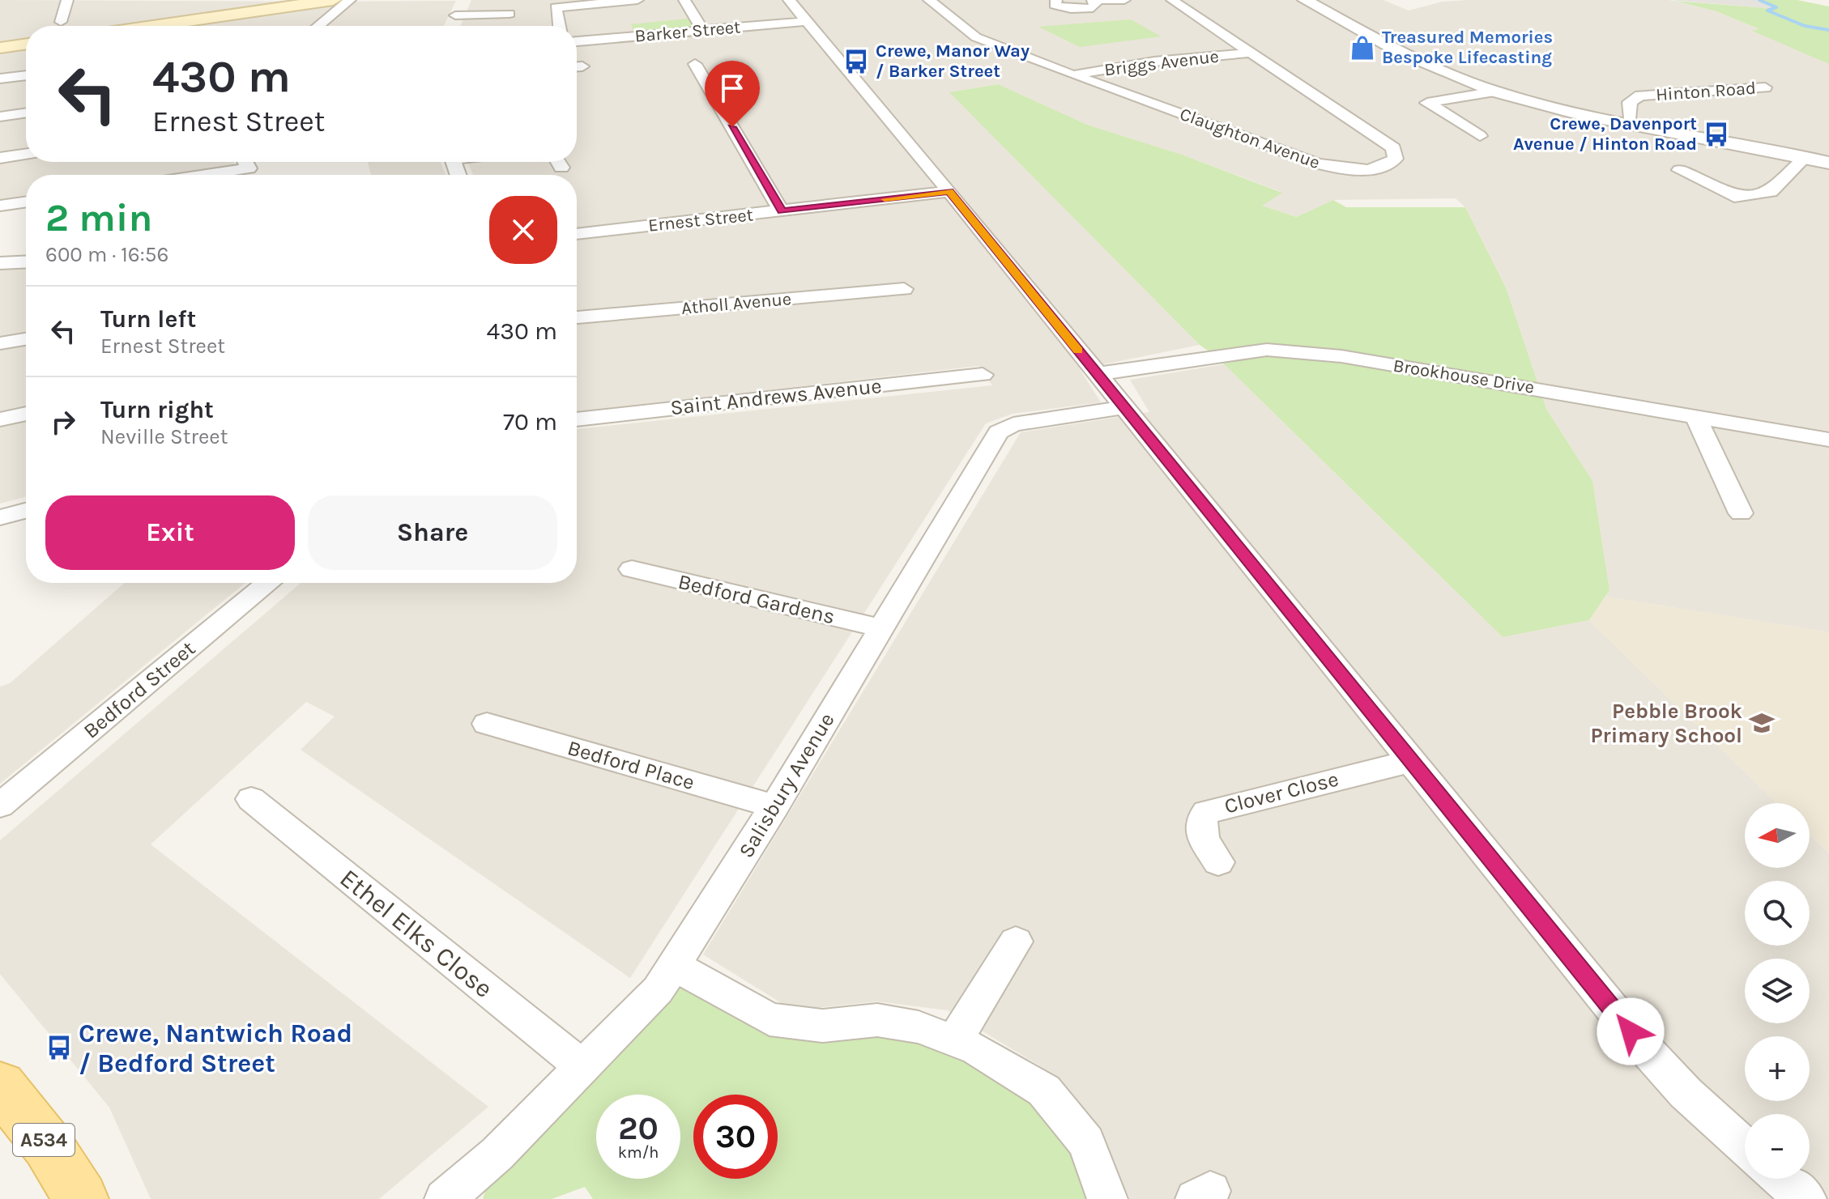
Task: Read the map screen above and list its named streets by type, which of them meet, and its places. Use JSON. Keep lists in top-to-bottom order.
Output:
{
  "streets": {
    "main road": ["A534"],
    "street": [
      "Barker Street",
      "Briggs Avenue",
      "Hinton Road",
      "Claughton Avenue",
      "Ernest Street",
      "Atholl Avenue",
      "Brookhouse Drive",
      "Saint Andrews Avenue",
      "Bedford Gardens",
      "Bedford Street",
      "Bedford Place",
      "Salisbury Avenue",
      "Clover Close",
      "Ethel Elks Close"
    ]
  },
  "crossings": [
    ["Briggs Avenue", "Claughton Avenue"],
    ["Bedford Gardens", "Salisbury Avenue"],
    ["Bedford Place", "Salisbury Avenue"],
    ["Salisbury Avenue", "Ethel Elks Close"]
  ],
  "places": {
    "shop": ["Treasured Memories Bespoke Lifecasting"],
    "bus stop": ["Crewe, Manor Way / Barker Street", "Crewe, Davenport Avenue / Hinton Road", "Crewe, Nantwich Road / Bedford Street"],
    "school or university": ["Pebble Brook Primary School"]
  },
  "north": "left",
  "page": {
    "turn": ["430 m", "Ernest Street"],
    "heading": ["2 min", "600 m · 16:56"],
    "list": [
      {
        "name": "Turn left",
        "note": "Ernest Street",
        "value": "430 m"
      },
      {
        "name": "Turn right",
        "note": "Neville Street",
        "value": "70 m"
      }
    ],
    "buttons": ["Exit", "Share"],
    "map_buttons": ["+", "−"],
    "speed": "20 km/h",
    "limit": "30"
  }
}
